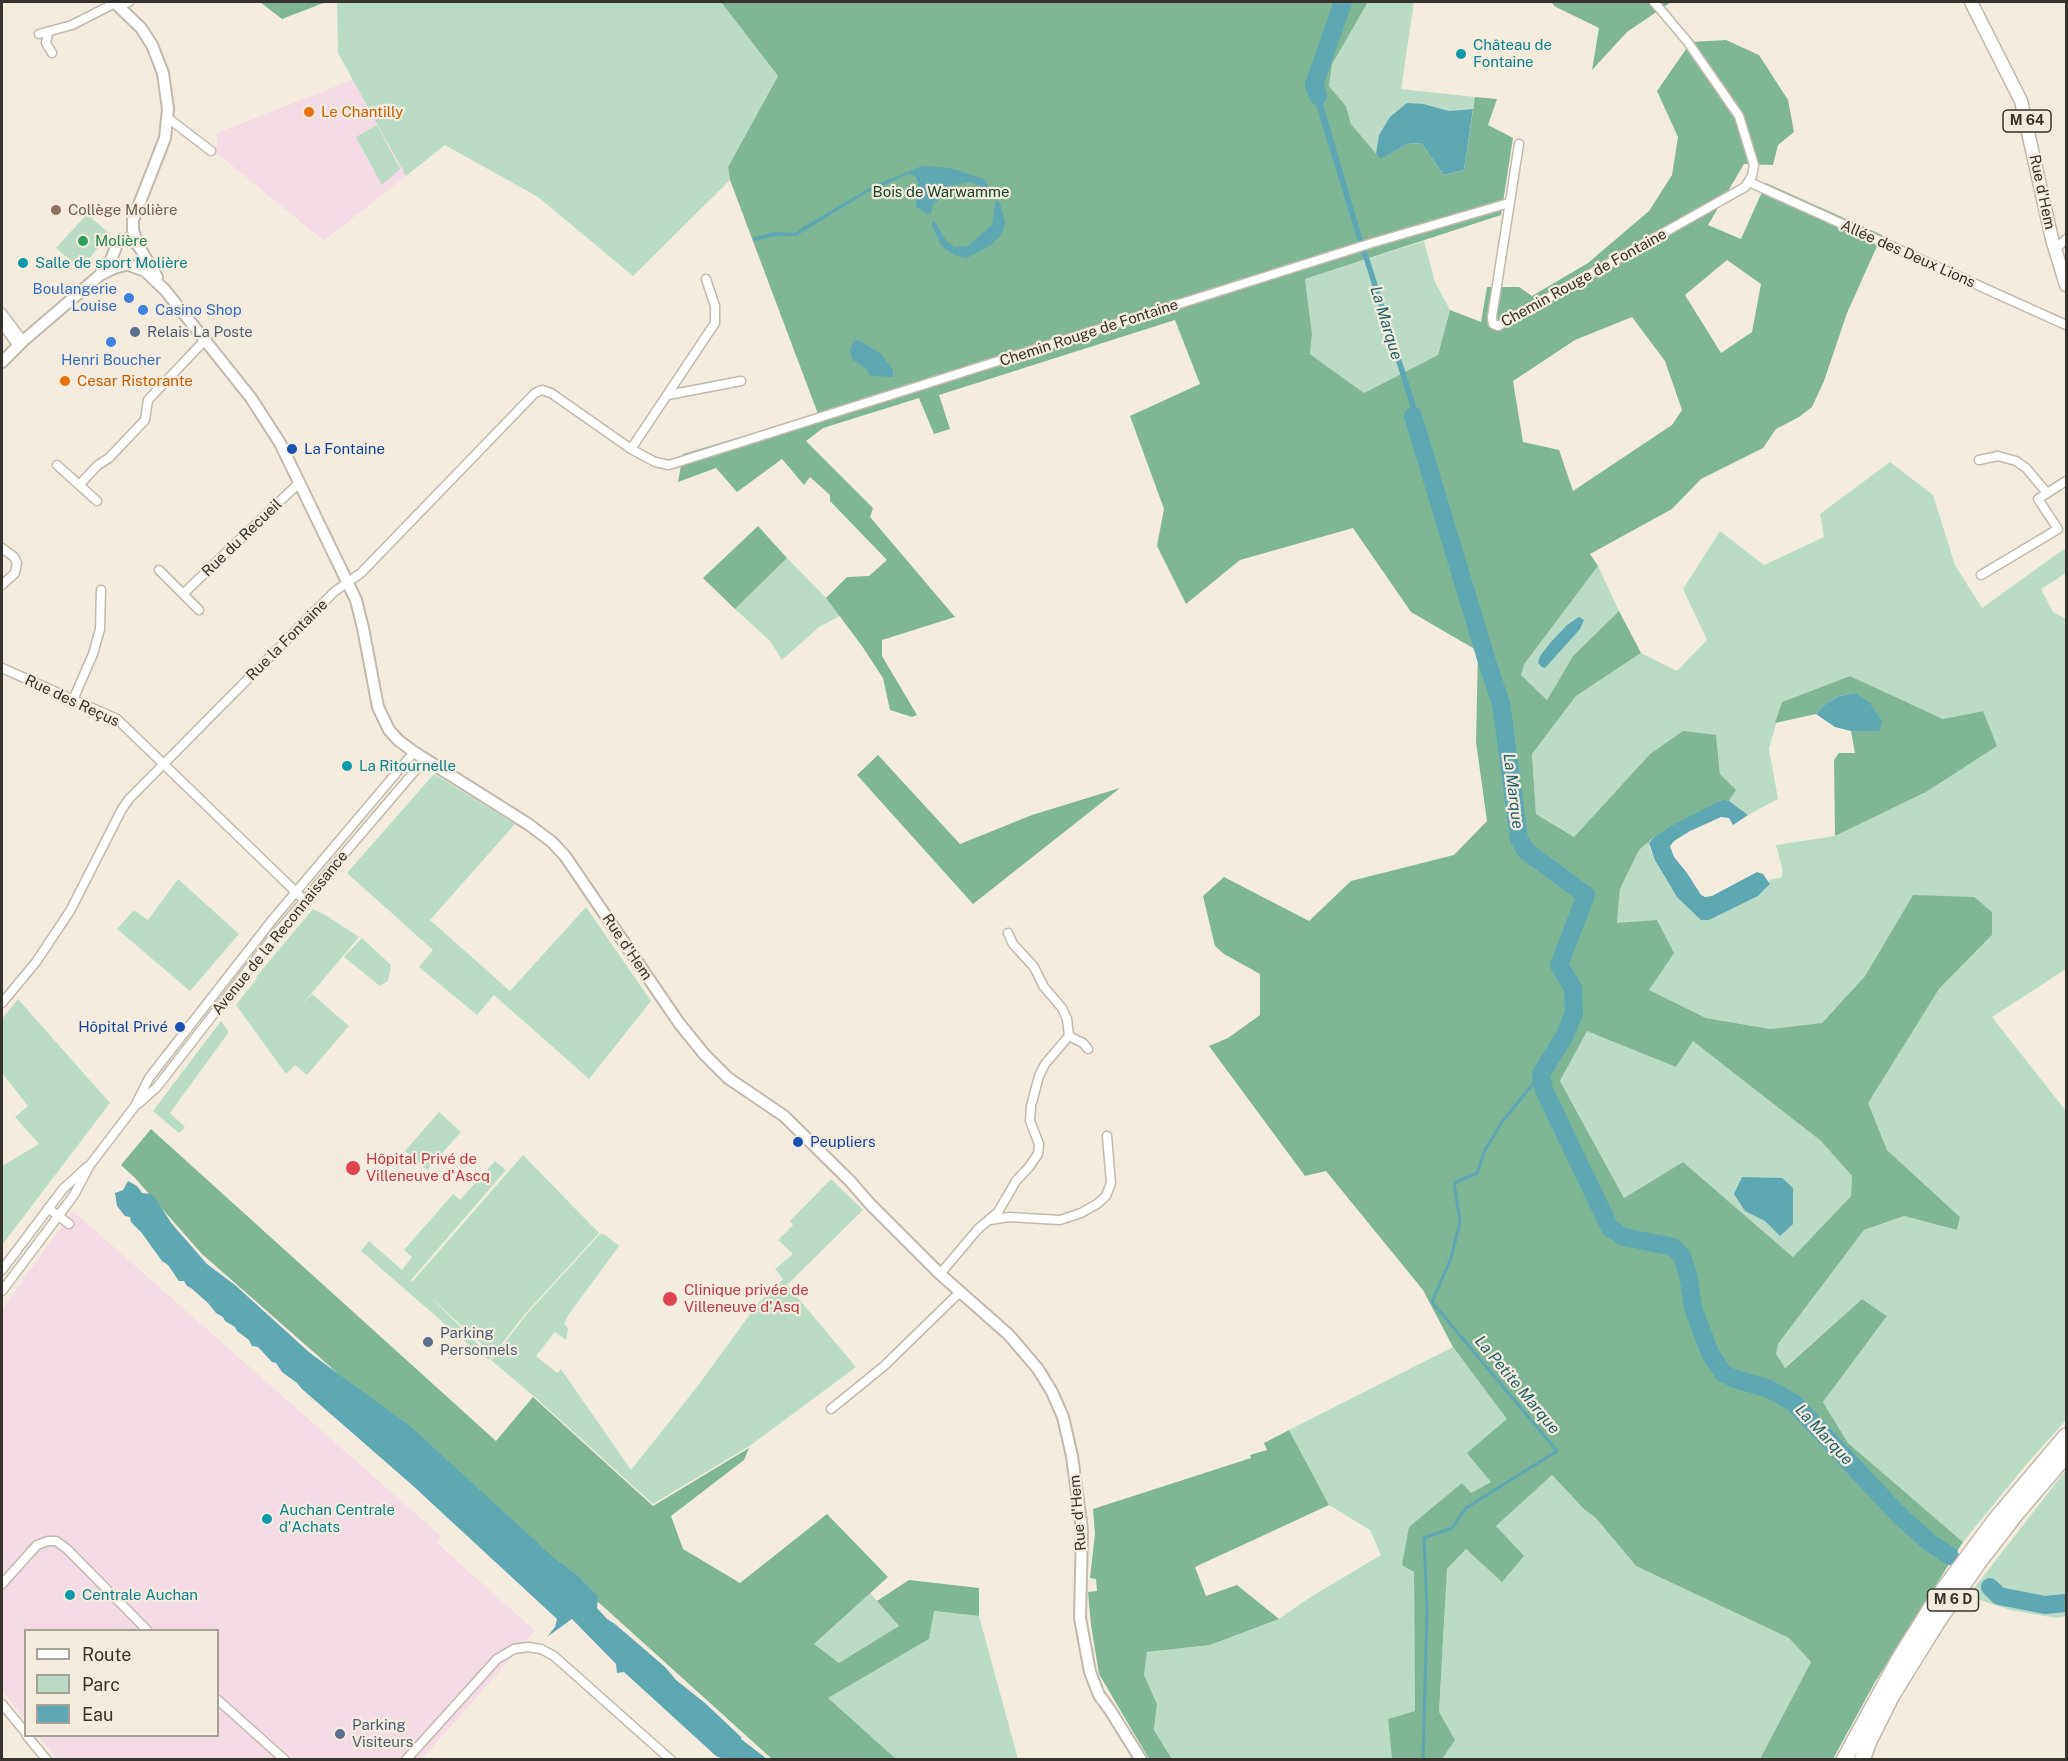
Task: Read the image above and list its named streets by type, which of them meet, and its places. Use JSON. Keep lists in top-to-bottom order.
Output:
{
  "streets": {
    "highway": ["M 6 D"],
    "main road": ["M 64", "Rue d'Hem"],
    "street": [
      "Allée des Deux Lions",
      "Chemin Rouge de Fontaine",
      "Rue du Recueil",
      "Rue la Fontaine",
      "Rue des Reçus",
      "Avenue de la Reconnaissance"
    ]
  },
  "crossings": [
    ["M 64", "Rue d'Hem"],
    ["Rue d'Hem", "Rue la Fontaine"],
    ["Rue d'Hem", "Avenue de la Reconnaissance"],
    ["Allée des Deux Lions", "Chemin Rouge de Fontaine"],
    ["Chemin Rouge de Fontaine", "Rue la Fontaine"],
    ["Rue la Fontaine", "Rue des Reçus"],
    ["Rue des Reçus", "Avenue de la Reconnaissance"]
  ],
  "water": ["La Marque", "La Petite Marque"],
  "parks": ["Bois de Warwamme"],
  "places": [
    "Château de Fontaine",
    "Le Chantilly",
    "Collège Molière",
    "Molière",
    "Salle de sport Molière",
    "Boulangerie Louise",
    "Casino Shop",
    "Relais La Poste",
    "Henri Boucher",
    "Cesar Ristorante",
    "La Fontaine",
    "La Ritournelle",
    "Hôpital Privé",
    "Peupliers",
    "Hôpital Privé de Villeneuve d'Ascq",
    "Clinique privée de Villeneuve d'Asq",
    "Parking Personnels",
    "Auchan Centrale d'Achats",
    "Centrale Auchan",
    "Parking Visiteurs"
  ],
  "legend": ["Route", "Parc", "Eau"]
}
